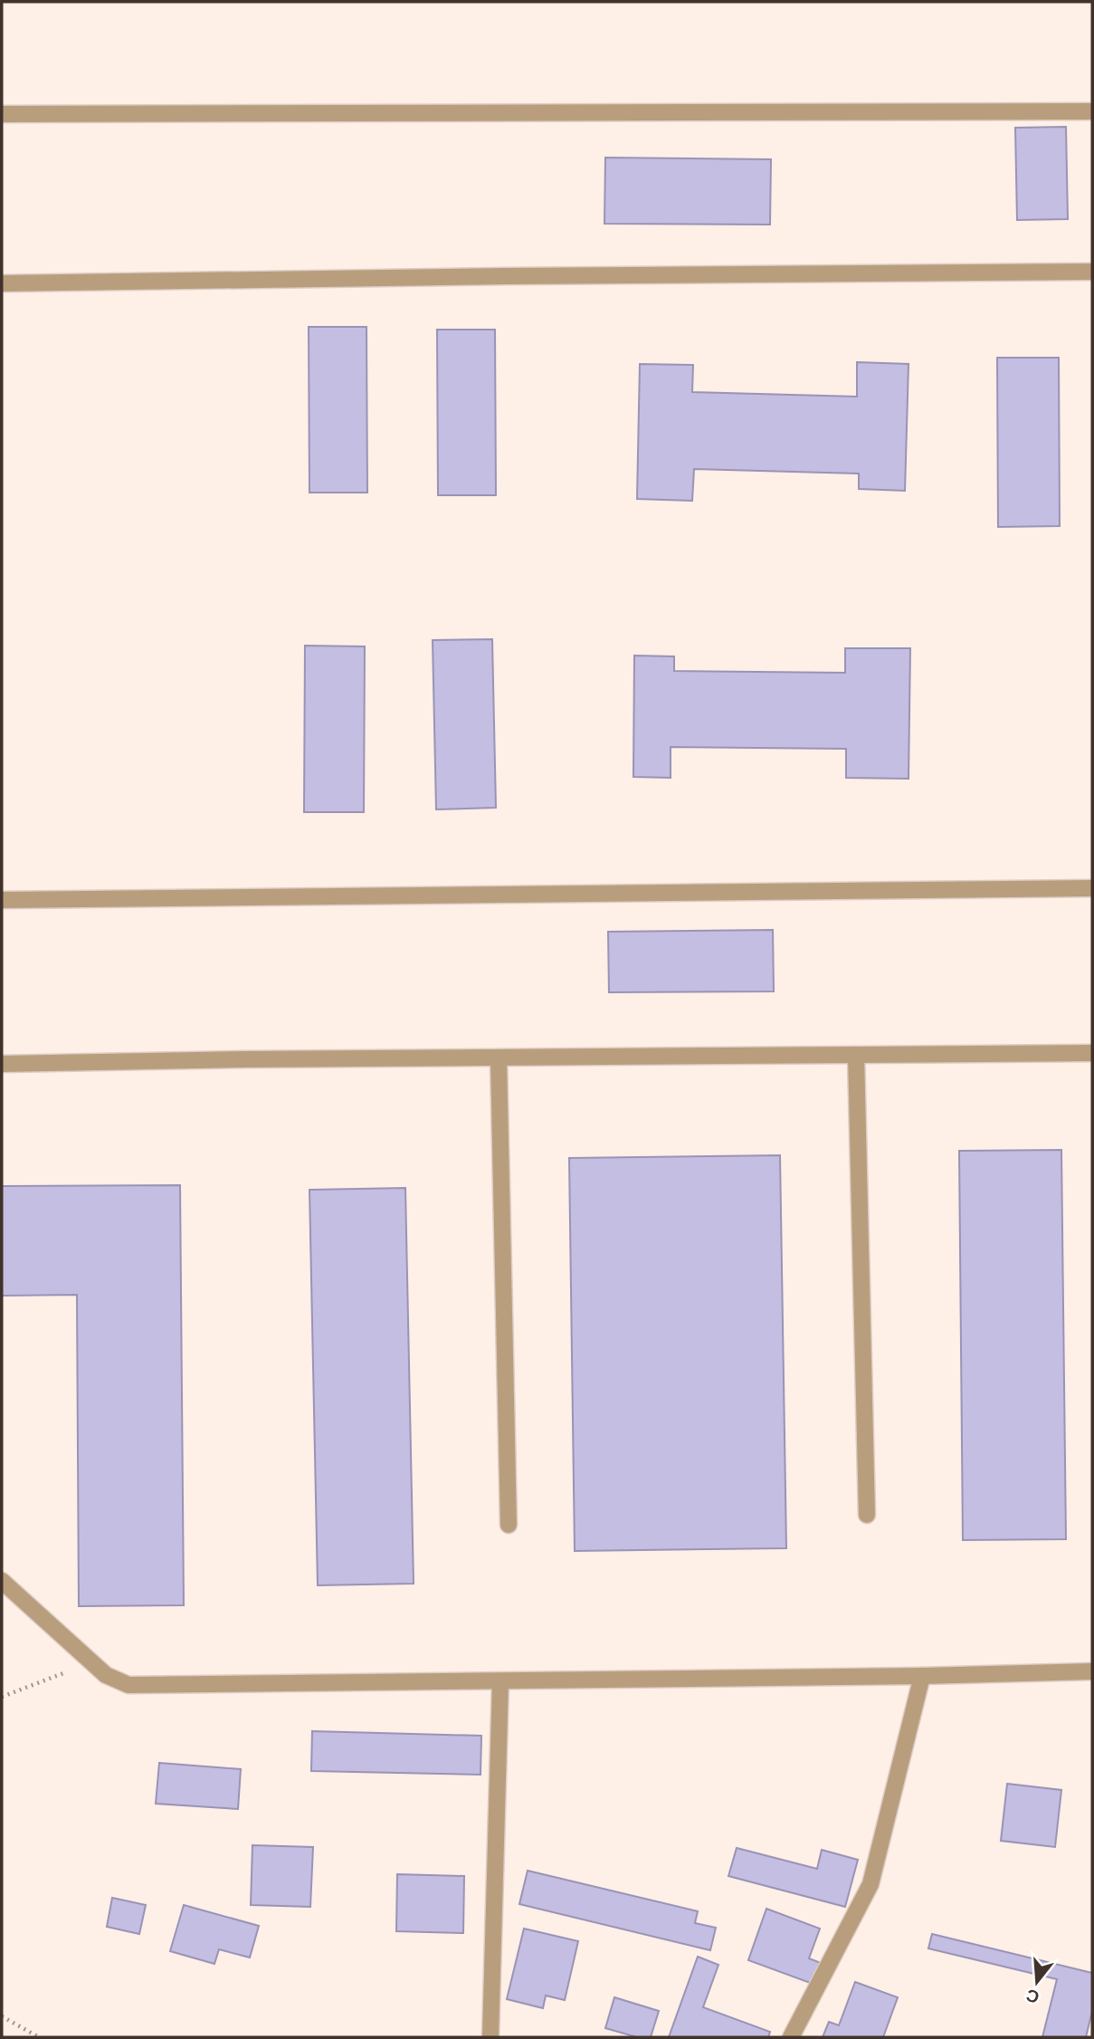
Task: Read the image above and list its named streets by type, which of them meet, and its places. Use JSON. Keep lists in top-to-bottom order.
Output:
{
  "north": "bottom"
}
